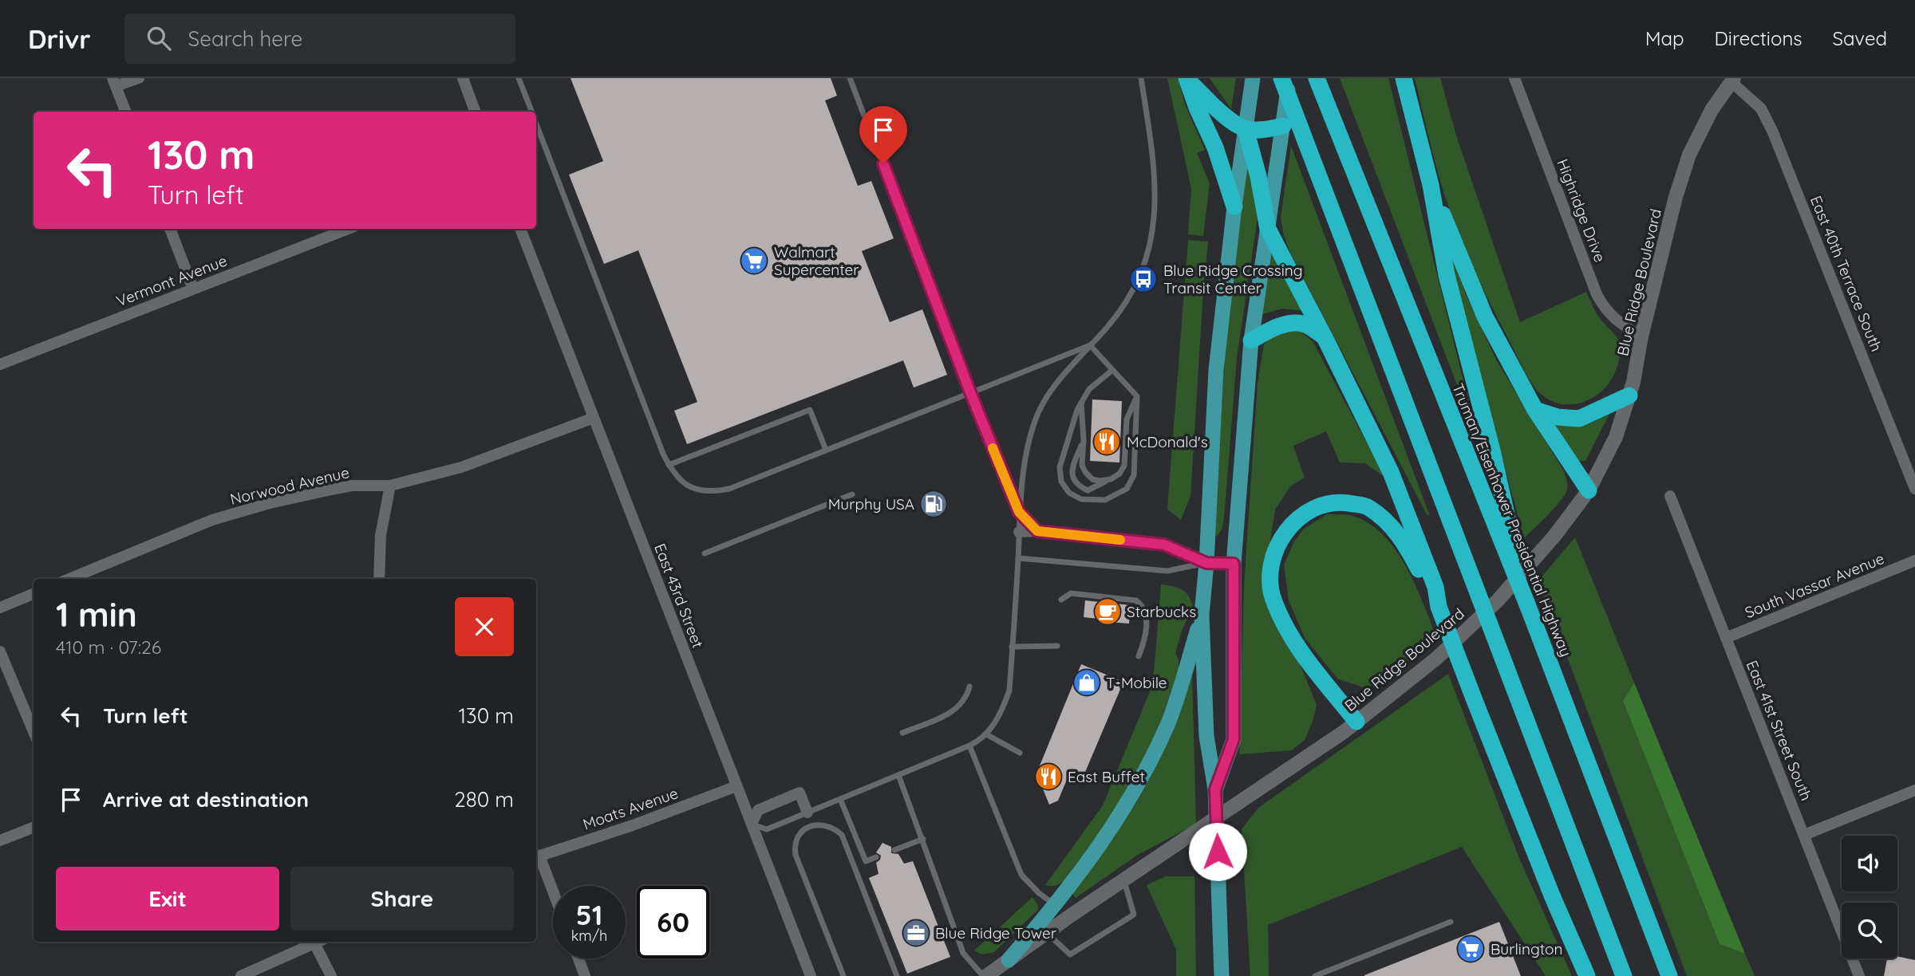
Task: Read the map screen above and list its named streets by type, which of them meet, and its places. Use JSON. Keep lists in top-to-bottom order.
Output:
{
  "streets": {
    "highway": ["Truman/Eisenhower Presidential Highway"],
    "street": [
      "Highridge Drive",
      "East 40th Terrace South",
      "Vermont Avenue",
      "Blue Ridge Boulevard",
      "Norwood Avenue",
      "South Vassar Avenue",
      "East 43rd Street",
      "East 41st Street South",
      "Moats Avenue"
    ]
  },
  "crossings": [
    ["Highridge Drive", "Blue Ridge Boulevard"],
    ["East 40th Terrace South", "Blue Ridge Boulevard"],
    ["Norwood Avenue", "East 43rd Street"],
    ["South Vassar Avenue", "East 41st Street South"],
    ["East 43rd Street", "Moats Avenue"]
  ],
  "places": {
    "supermarket": ["Walmart Supercenter", "Burlington"],
    "bus stop": ["Blue Ridge Crossing Transit Center"],
    "restaurant": ["McDonald's", "East Buffet"],
    "fuel station": ["Murphy USA"],
    "cafe": ["Starbucks"],
    "shop": ["T-Mobile"],
    "office": ["Blue Ridge Tower"]
  },
  "page": {
    "header": "Drivr",
    "search": "Search here",
    "nav": ["Map", "Directions", "Saved"],
    "turn": ["130 m", "Turn left"],
    "heading": ["1 min", "410 m · 07:26"],
    "list": [
      {
        "name": "Turn left",
        "value": "130 m"
      },
      {
        "name": "Arrive at destination",
        "value": "280 m"
      }
    ],
    "buttons": ["Exit", "Share"],
    "speed": "51 km/h",
    "limit": "60"
  }
}
